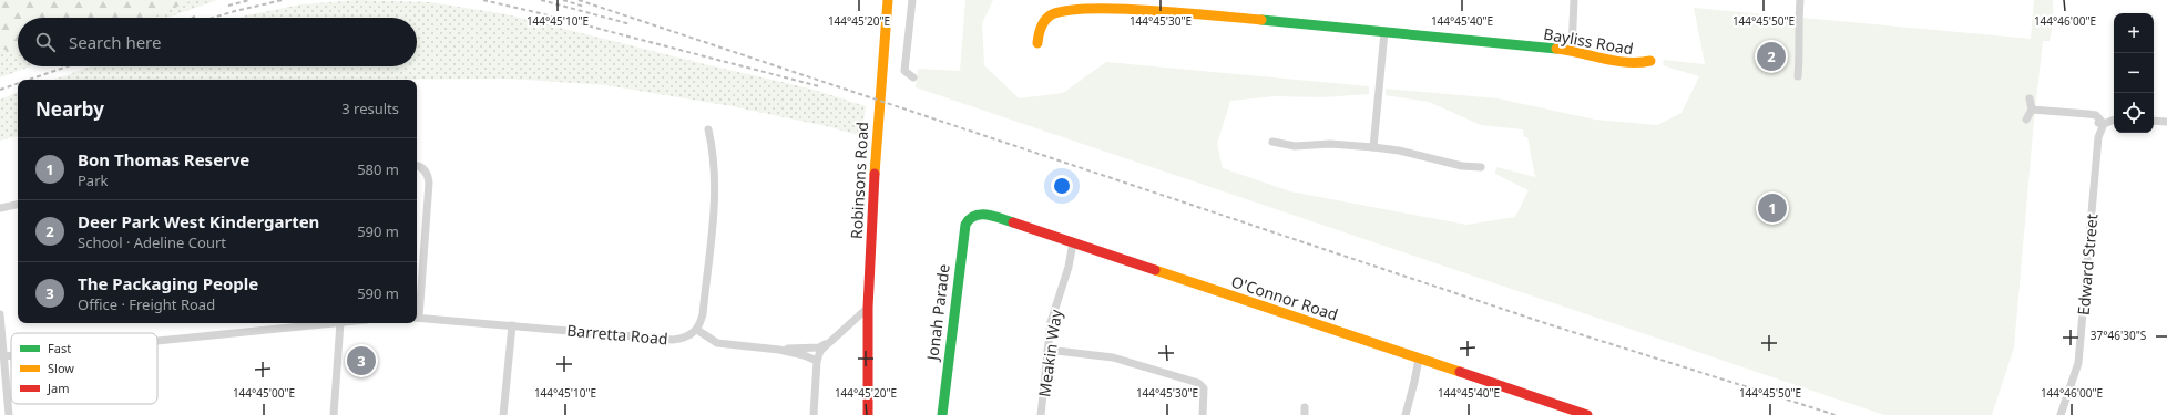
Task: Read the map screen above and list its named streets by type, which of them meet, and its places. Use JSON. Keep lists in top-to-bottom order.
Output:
{
  "streets": {
    "street": [
      "Bayliss Road",
      "Robinsons Road",
      "Edward Street",
      "O'Connor Road",
      "Jonah Parade",
      "Barretta Road",
      "Meakin Way"
    ]
  },
  "crossings": [
    ["O'Connor Road", "Jonah Parade"],
    ["O'Connor Road", "Meakin Way"]
  ],
  "legend": ["Fast", "Slow", "Jam"],
  "page": {
    "map_buttons": ["+", "−"],
    "search": "Search here",
    "pins": ["2", "1", "3"],
    "heading": ["Nearby", "3 results"],
    "list": [
      {
        "mark": "1",
        "name": "Bon Thomas Reserve",
        "note": "Park",
        "value": "580 m"
      },
      {
        "mark": "2",
        "name": "Deer Park West Kindergarten",
        "note": "School · Adeline Court",
        "value": "590 m"
      },
      {
        "mark": "3",
        "name": "The Packaging People",
        "note": "Office · Freight Road",
        "value": "590 m"
      }
    ]
  },
  "coordinates": [
    "144°45'10\"E",
    "144°45'20\"E",
    "144°45'30\"E",
    "144°45'40\"E",
    "144°45'50\"E",
    "144°46'00\"E",
    "37°46'30\"S",
    "144°45'00\"E"
  ]
}
